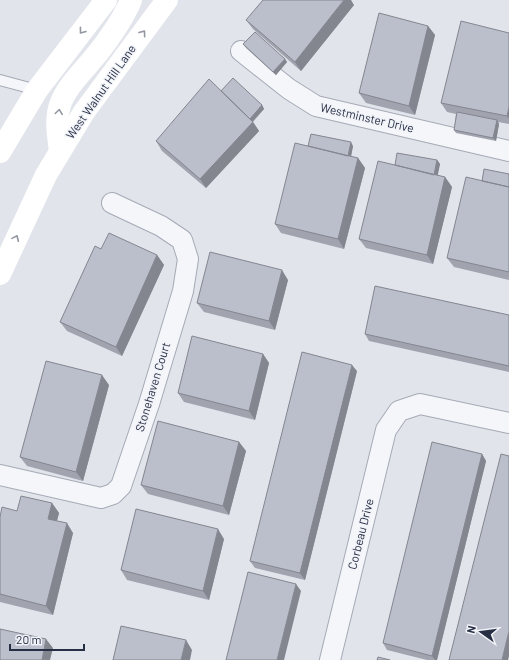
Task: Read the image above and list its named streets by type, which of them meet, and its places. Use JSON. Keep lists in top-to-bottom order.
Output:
{
  "streets": {
    "main road": ["West Walnut Hill Lane"],
    "street": ["Westminster Drive", "Stonehaven Court", "Corbeau Drive"]
  },
  "scale_bar": "20 m",
  "north": "left"
}
